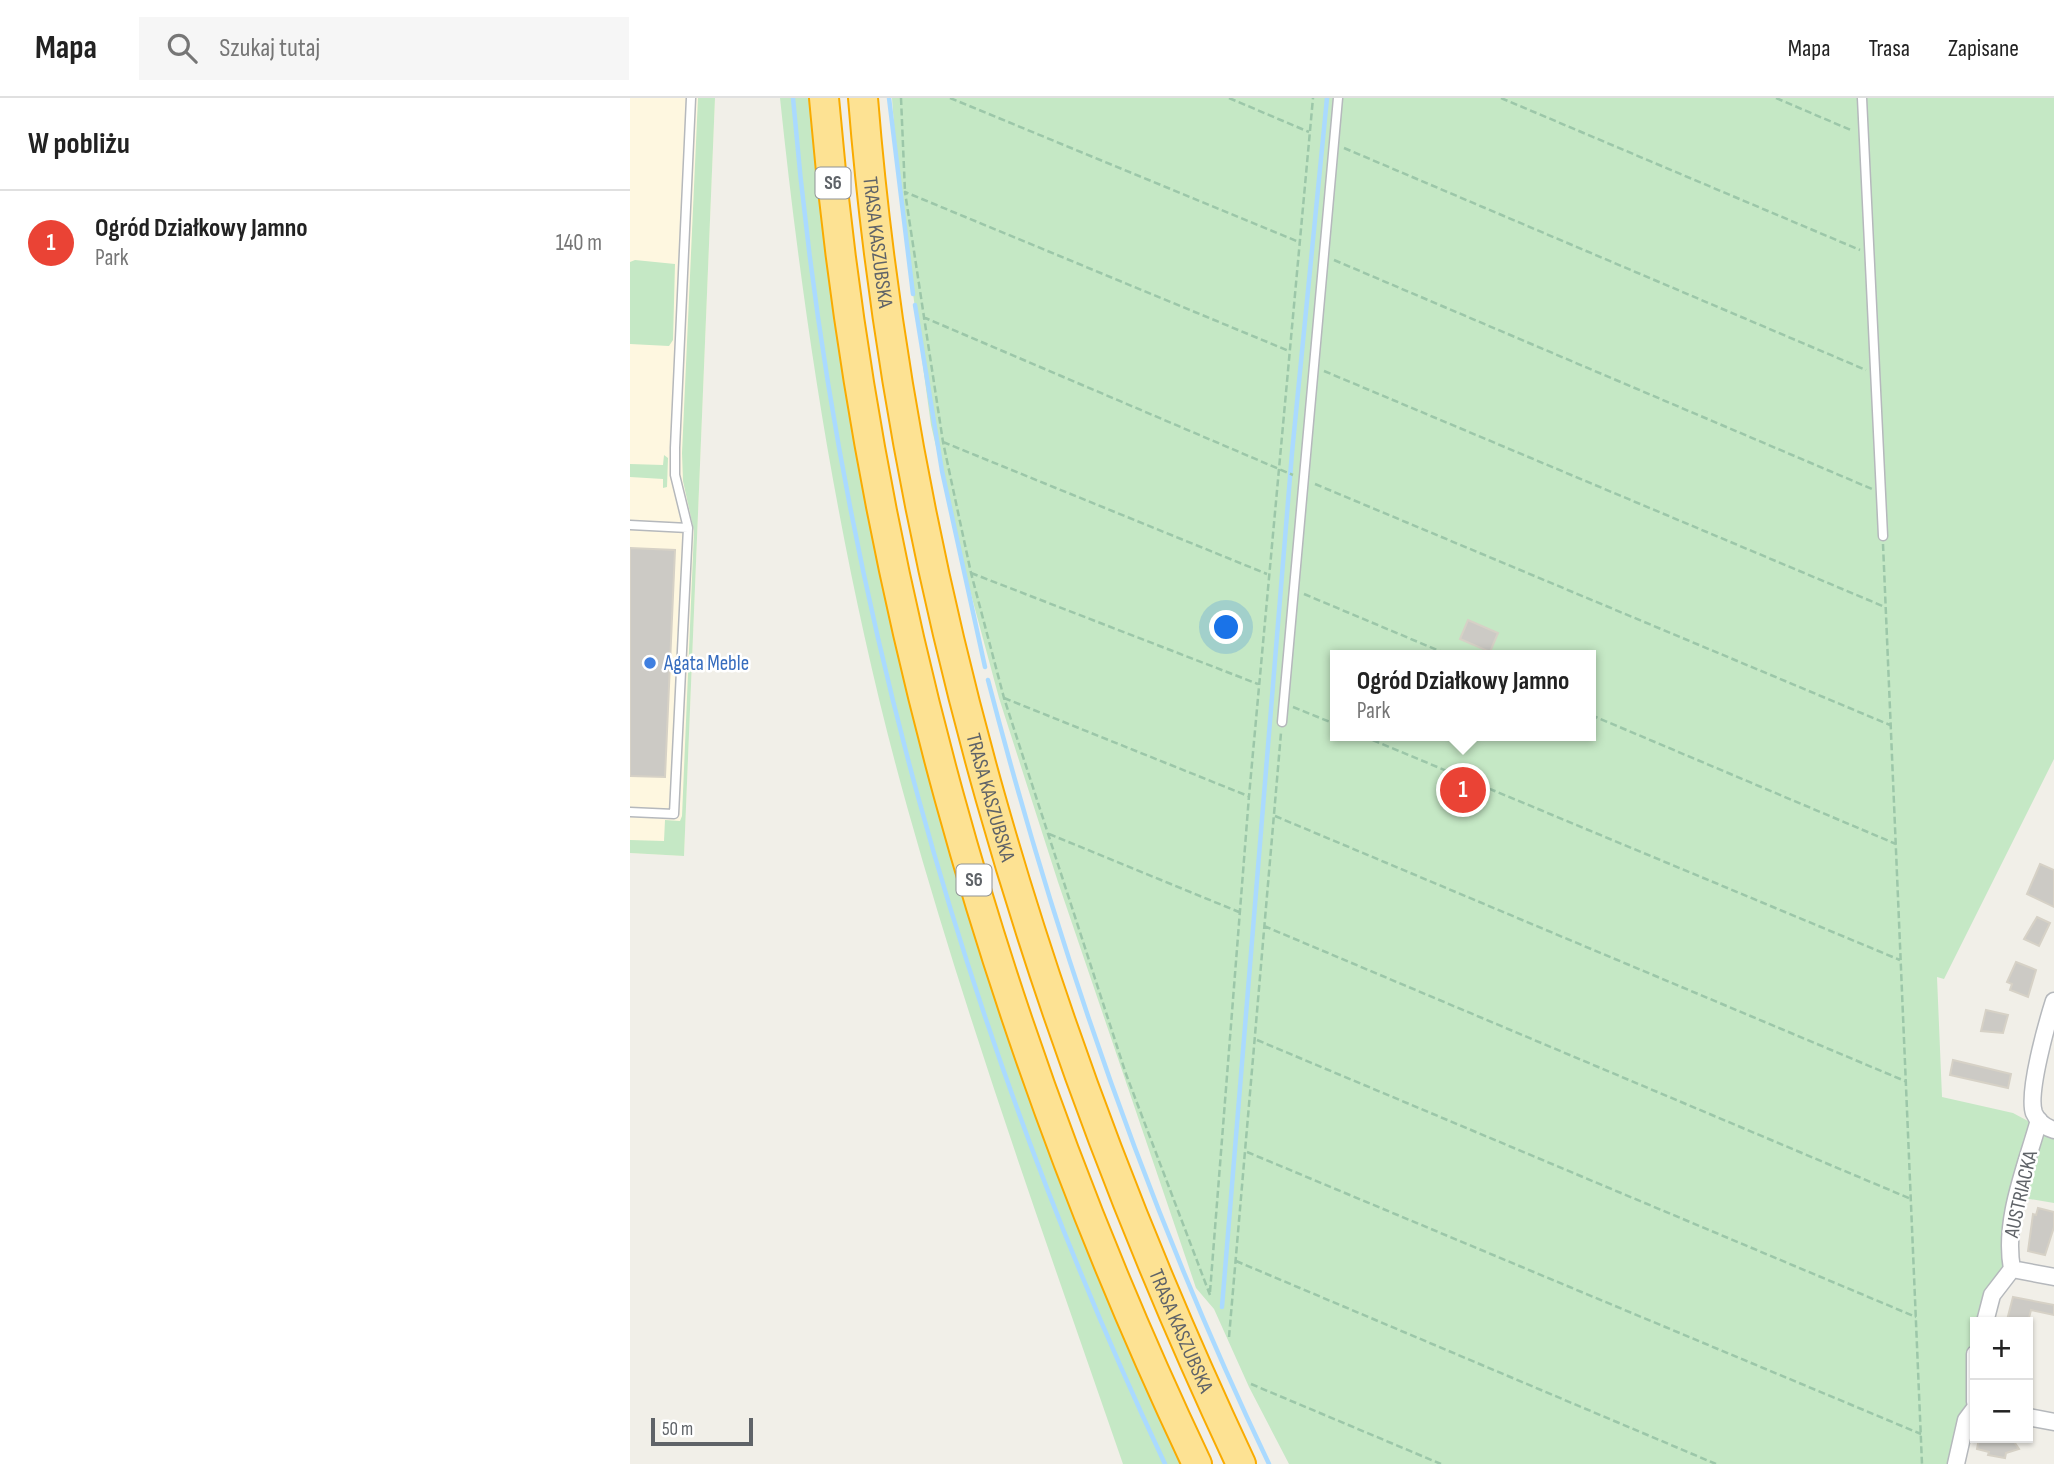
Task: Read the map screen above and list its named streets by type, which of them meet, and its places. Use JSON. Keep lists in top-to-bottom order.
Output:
{
  "streets": {
    "highway": ["S6", "TRASA KASZUBSKA"],
    "street": ["AUSTRIACKA"]
  },
  "places": ["Agata Meble"],
  "scale_bar": "50 m",
  "page": {
    "header": "Mapa",
    "search": "Szukaj tutaj",
    "nav": ["Mapa", "Trasa", "Zapisane"],
    "heading": "W pobliżu",
    "list": [
      {
        "mark": "1",
        "name": "Ogród Działkowy Jamno",
        "note": "Park",
        "value": "140 m"
      }
    ],
    "popup": ["Ogród Działkowy Jamno", "Park"],
    "pins": "1",
    "map_buttons": ["+", "−"],
    "scale": "50 m"
  }
}
